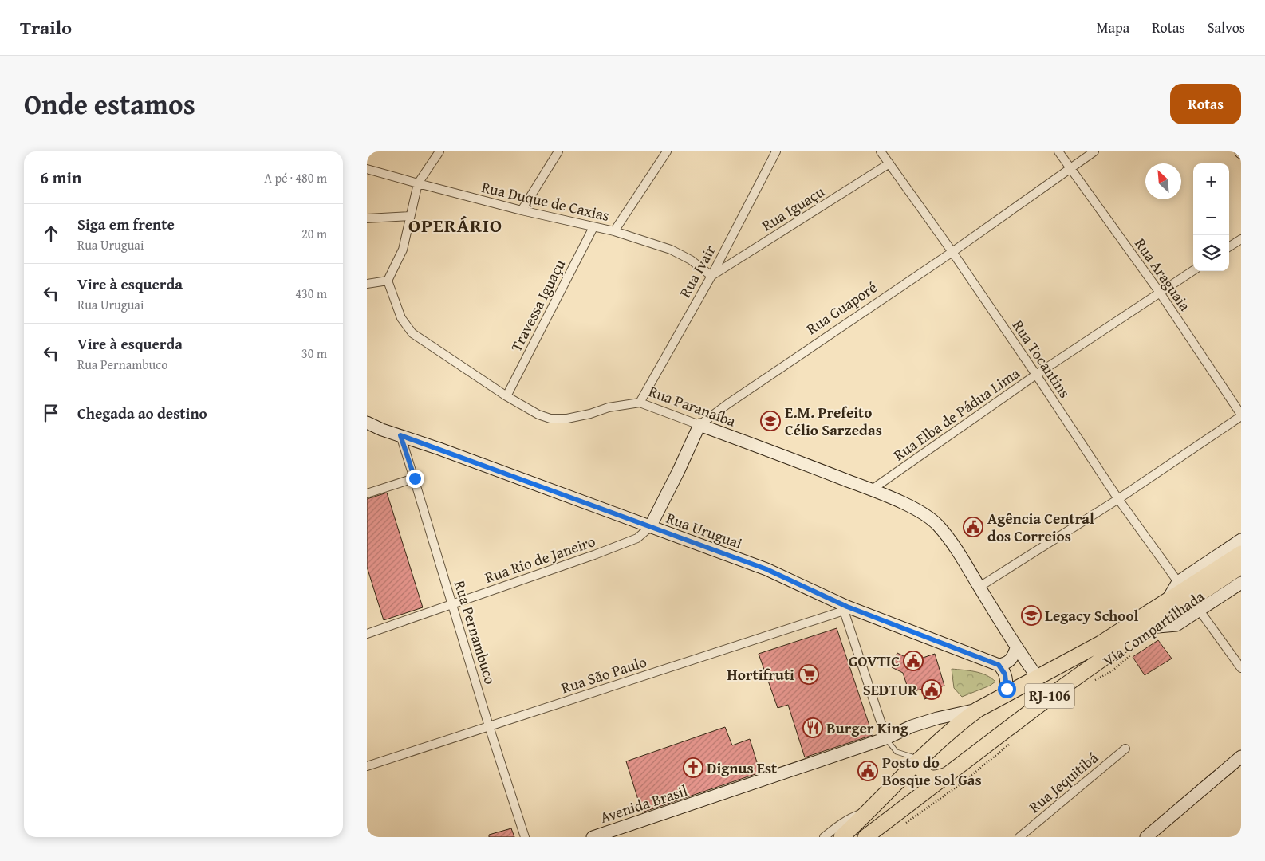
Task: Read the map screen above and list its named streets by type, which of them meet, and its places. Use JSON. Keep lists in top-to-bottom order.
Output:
{
  "streets": {
    "highway": ["RJ-106"],
    "street": [
      "Rua Duque de Caxias",
      "Rua Iguaçu",
      "Rua Ivair",
      "Rua Araguaia",
      "Travessa Iguaçu",
      "Rua Guaporé",
      "Rua Tocantins",
      "Rua Paranaíba",
      "Rua Elba de Pádua Lima",
      "Rua Uruguai",
      "Rua Rio de Janeiro",
      "Rua Pernambuco",
      "Rua São Paulo",
      "Rua Jequitibá",
      "Avenida Brasil"
    ],
    "path": ["Via Compartilhada"]
  },
  "crossings": [
    ["Rua Duque de Caxias", "Rua Iguaçu"],
    ["Rua Duque de Caxias", "Rua Ivair"],
    ["Rua Duque de Caxias", "Travessa Iguaçu"],
    ["Rua Iguaçu", "Rua Ivair"],
    ["Rua Iguaçu", "Rua Tocantins"],
    ["Rua Ivair", "Rua Paranaíba"],
    ["Rua Araguaia", "Rua Guaporé"],
    ["Rua Araguaia", "Rua Elba de Pádua Lima"],
    ["Travessa Iguaçu", "Rua Paranaíba"],
    ["Rua Guaporé", "Rua Tocantins"],
    ["Rua Guaporé", "Rua Paranaíba"],
    ["Rua Guaporé", "Rua Uruguai"],
    ["Rua Guaporé", "Rua Rio de Janeiro"],
    ["Rua Tocantins", "Rua Elba de Pádua Lima"],
    ["Rua Paranaíba", "Rua Elba de Pádua Lima"],
    ["Rua Paranaíba", "RJ-106"],
    ["Rua Uruguai", "Rua Rio de Janeiro"],
    ["Rua Uruguai", "Rua Pernambuco"],
    ["Rua Uruguai", "Rua São Paulo"],
    ["Rua Rio de Janeiro", "Rua Pernambuco"],
    ["Rua Pernambuco", "Rua São Paulo"],
    ["RJ-106", "Avenida Brasil"]
  ],
  "districts": ["OPERÁRIO"],
  "places": {
    "school or university": ["E.M. Prefeito Célio Sarzedas", "Legacy School"],
    "public building": [
      "Agência Central dos Correios",
      "GOVTIC",
      "SEDTUR",
      "Posto do Bosque Sol Gas"
    ],
    "supermarket": ["Hortifruti"],
    "restaurant": ["Burger King"],
    "church": ["Dignus Est"]
  },
  "north": "top left",
  "page": {
    "header": "Trailo",
    "nav": ["Mapa", "Rotas", "Salvos"],
    "title": "Onde estamos",
    "buttons": "Rotas",
    "heading": ["6 min", "A pé · 480 m"],
    "map_buttons": ["+", "−"],
    "list": [
      ["Siga em frente", "Rua Uruguai", "20 m"],
      ["Vire à esquerda", "Rua Uruguai", "430 m"],
      ["Vire à esquerda", "Rua Pernambuco", "30 m"],
      "Chegada ao destino"
    ]
  }
}
